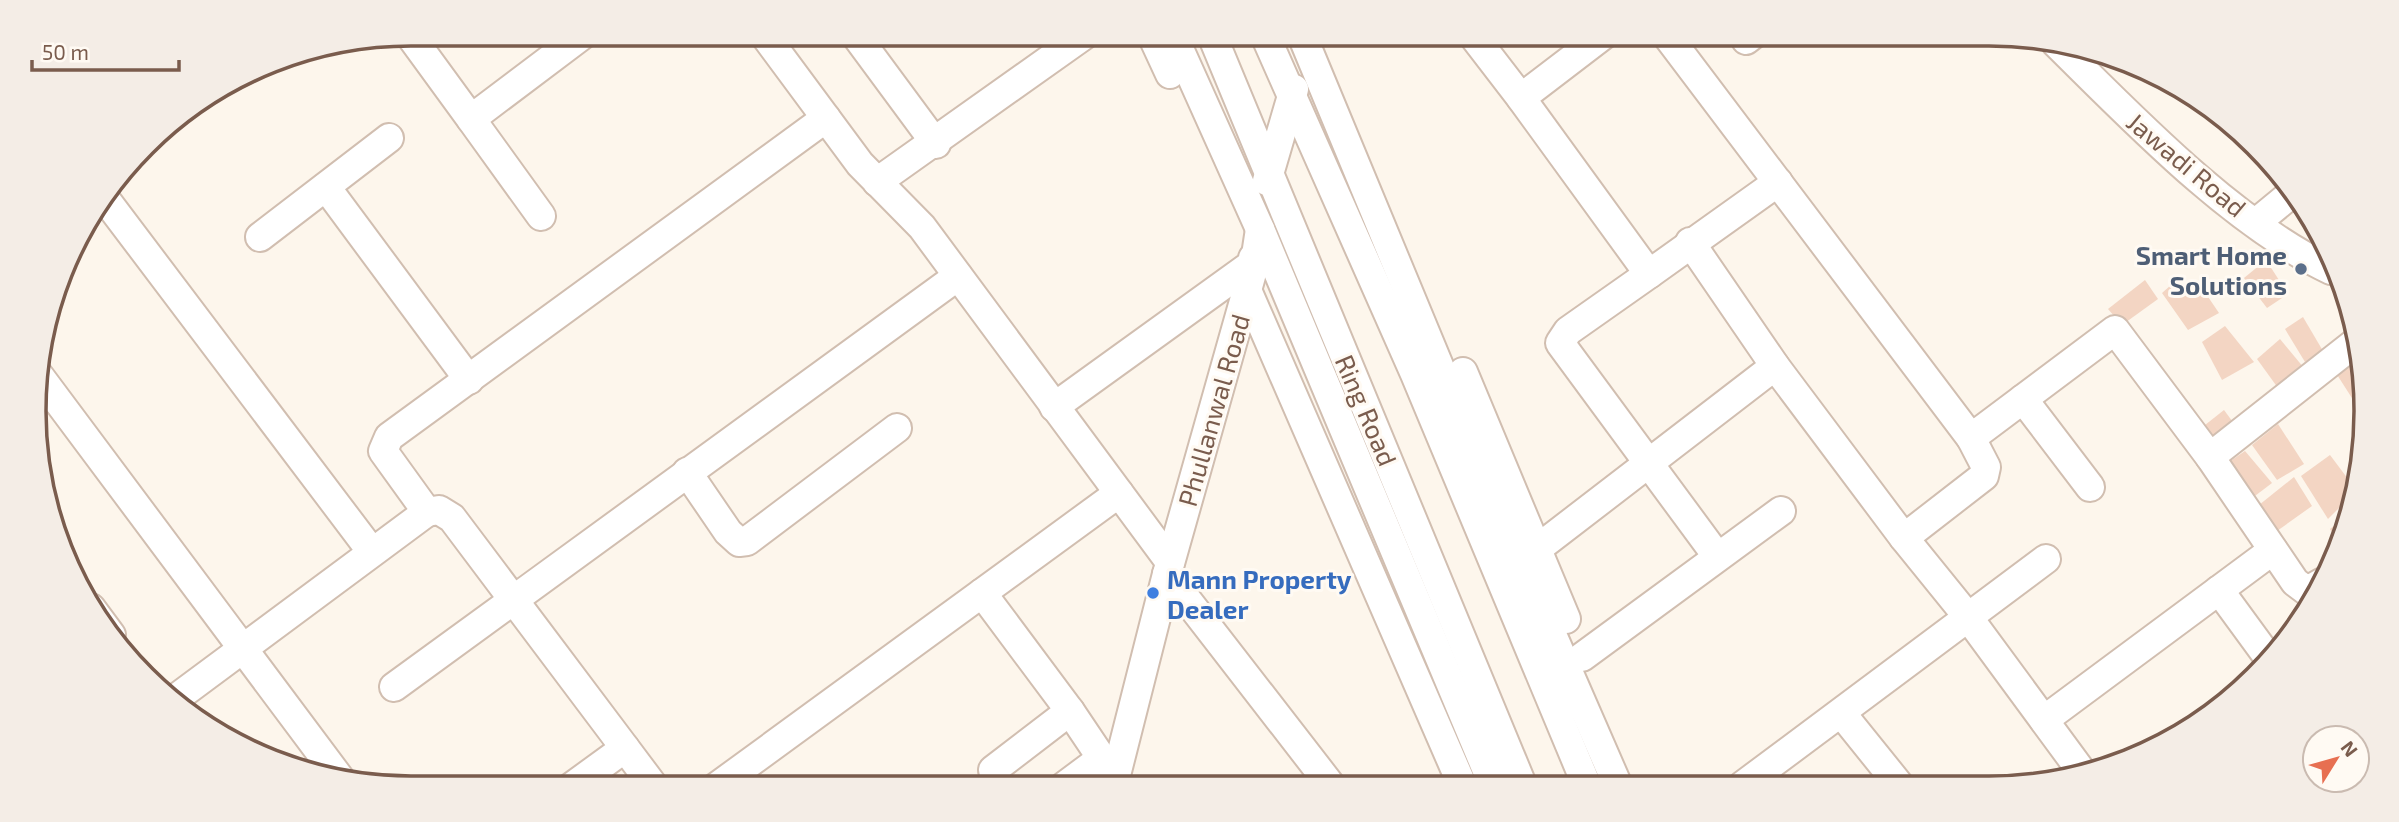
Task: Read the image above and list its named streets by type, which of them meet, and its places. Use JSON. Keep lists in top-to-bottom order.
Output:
{
  "streets": {
    "street": ["Jawadi Road", "Phullanwal Road", "Ring Road"]
  },
  "crossings": [
    ["Phullanwal Road", "Ring Road"]
  ],
  "places": ["Smart Home Solutions", "Mann Property Dealer"],
  "scale_bar": "50 m",
  "north": "top right"
}
